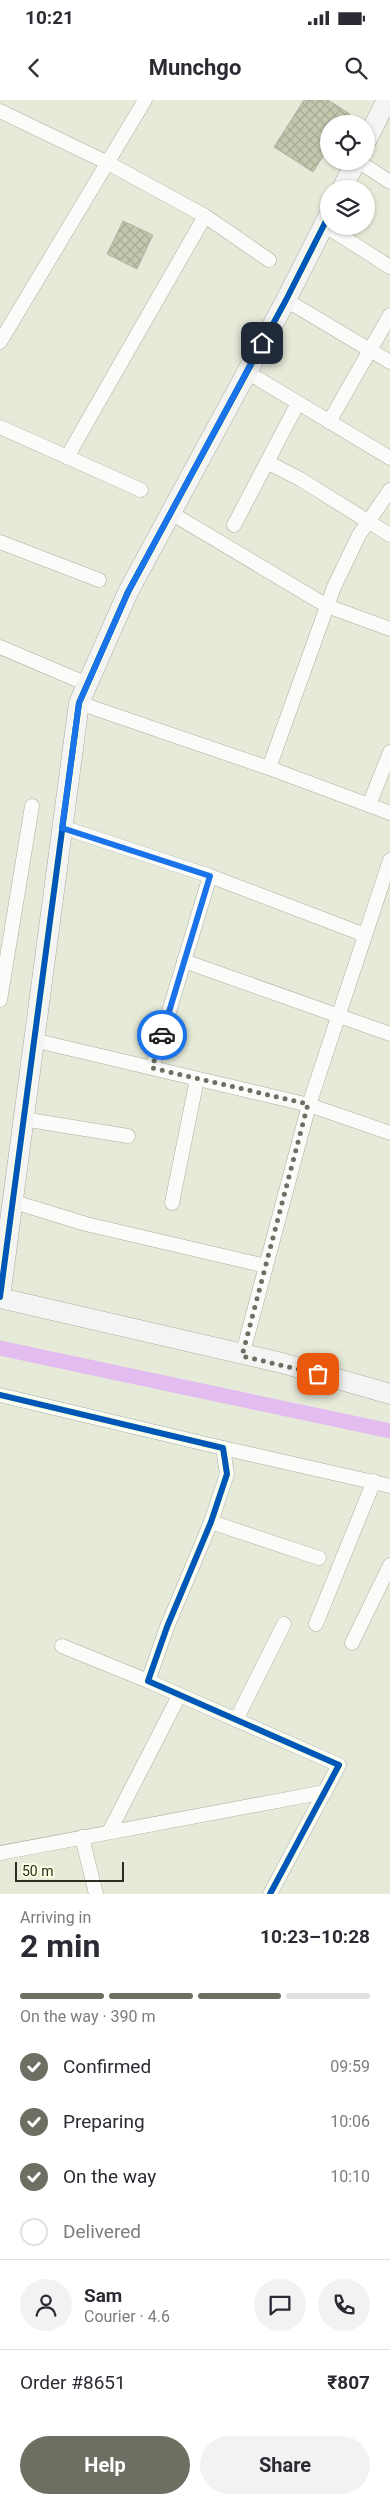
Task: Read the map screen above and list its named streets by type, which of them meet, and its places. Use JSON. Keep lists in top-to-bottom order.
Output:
{
  "scale_bar": "50 m",
  "page": {
    "status": "10:21",
    "header": "Munchgo",
    "scale": "50 m",
    "heading": ["2 min", "Arriving in", "10:23–10:28"],
    "panel": [
      "Sam",
      "Courier · 4.6",
      "Order #8651",
      "₹807"
    ],
    "bar": "On the way · 390 m",
    "list": [
      ["Confirmed", "09:59"],
      ["Preparing", "10:06"],
      ["On the way", "10:10"],
      "Delivered"
    ],
    "buttons": ["Help", "Share"]
  }
}
